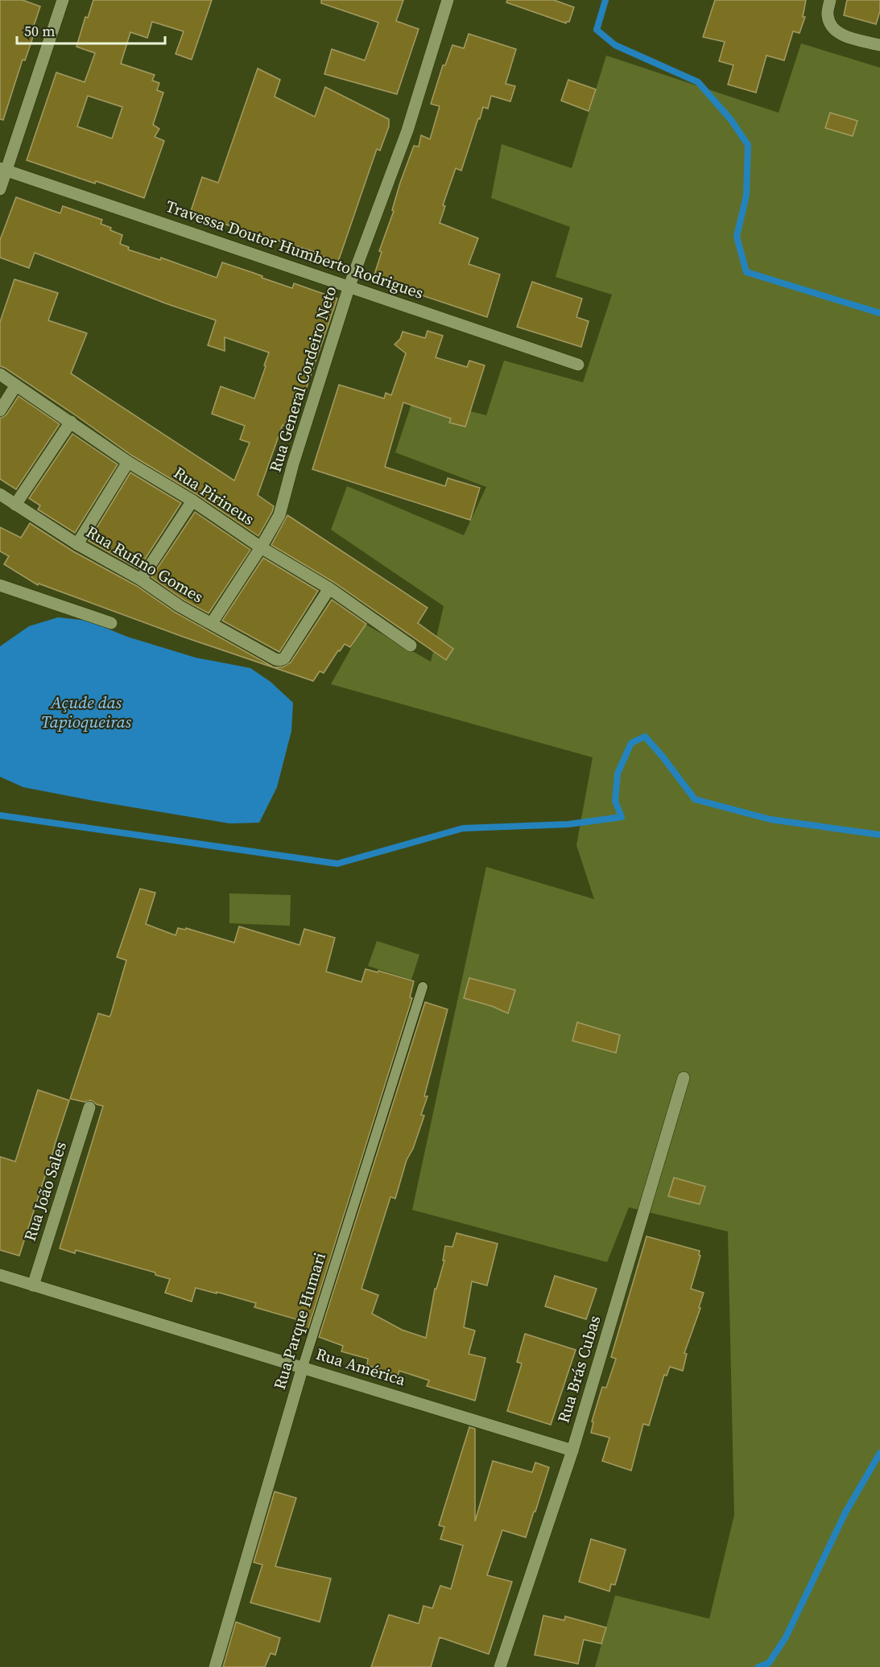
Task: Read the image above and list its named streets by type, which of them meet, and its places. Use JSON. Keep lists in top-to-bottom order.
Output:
{
  "streets": {
    "street": [
      "Travessa Doutor Humberto Rodrigues",
      "Rua General Cordeiro Neto",
      "Rua Pirineus",
      "Rua Rufino Gomes",
      "Rua João Sales",
      "Rua Parque Humari",
      "Rua América",
      "Rua Brás Cubas"
    ]
  },
  "crossings": [
    ["Travessa Doutor Humberto Rodrigues", "Rua General Cordeiro Neto"],
    ["Rua General Cordeiro Neto", "Rua Pirineus"],
    ["Rua General Cordeiro Neto", "Rua Rufino Gomes"],
    ["Rua Pirineus", "Rua Rufino Gomes"],
    ["Rua João Sales", "Rua América"],
    ["Rua Parque Humari", "Rua América"],
    ["Rua América", "Rua Brás Cubas"]
  ],
  "water": ["Açude das Tapioqueiras"],
  "scale_bar": "50 m"
}
